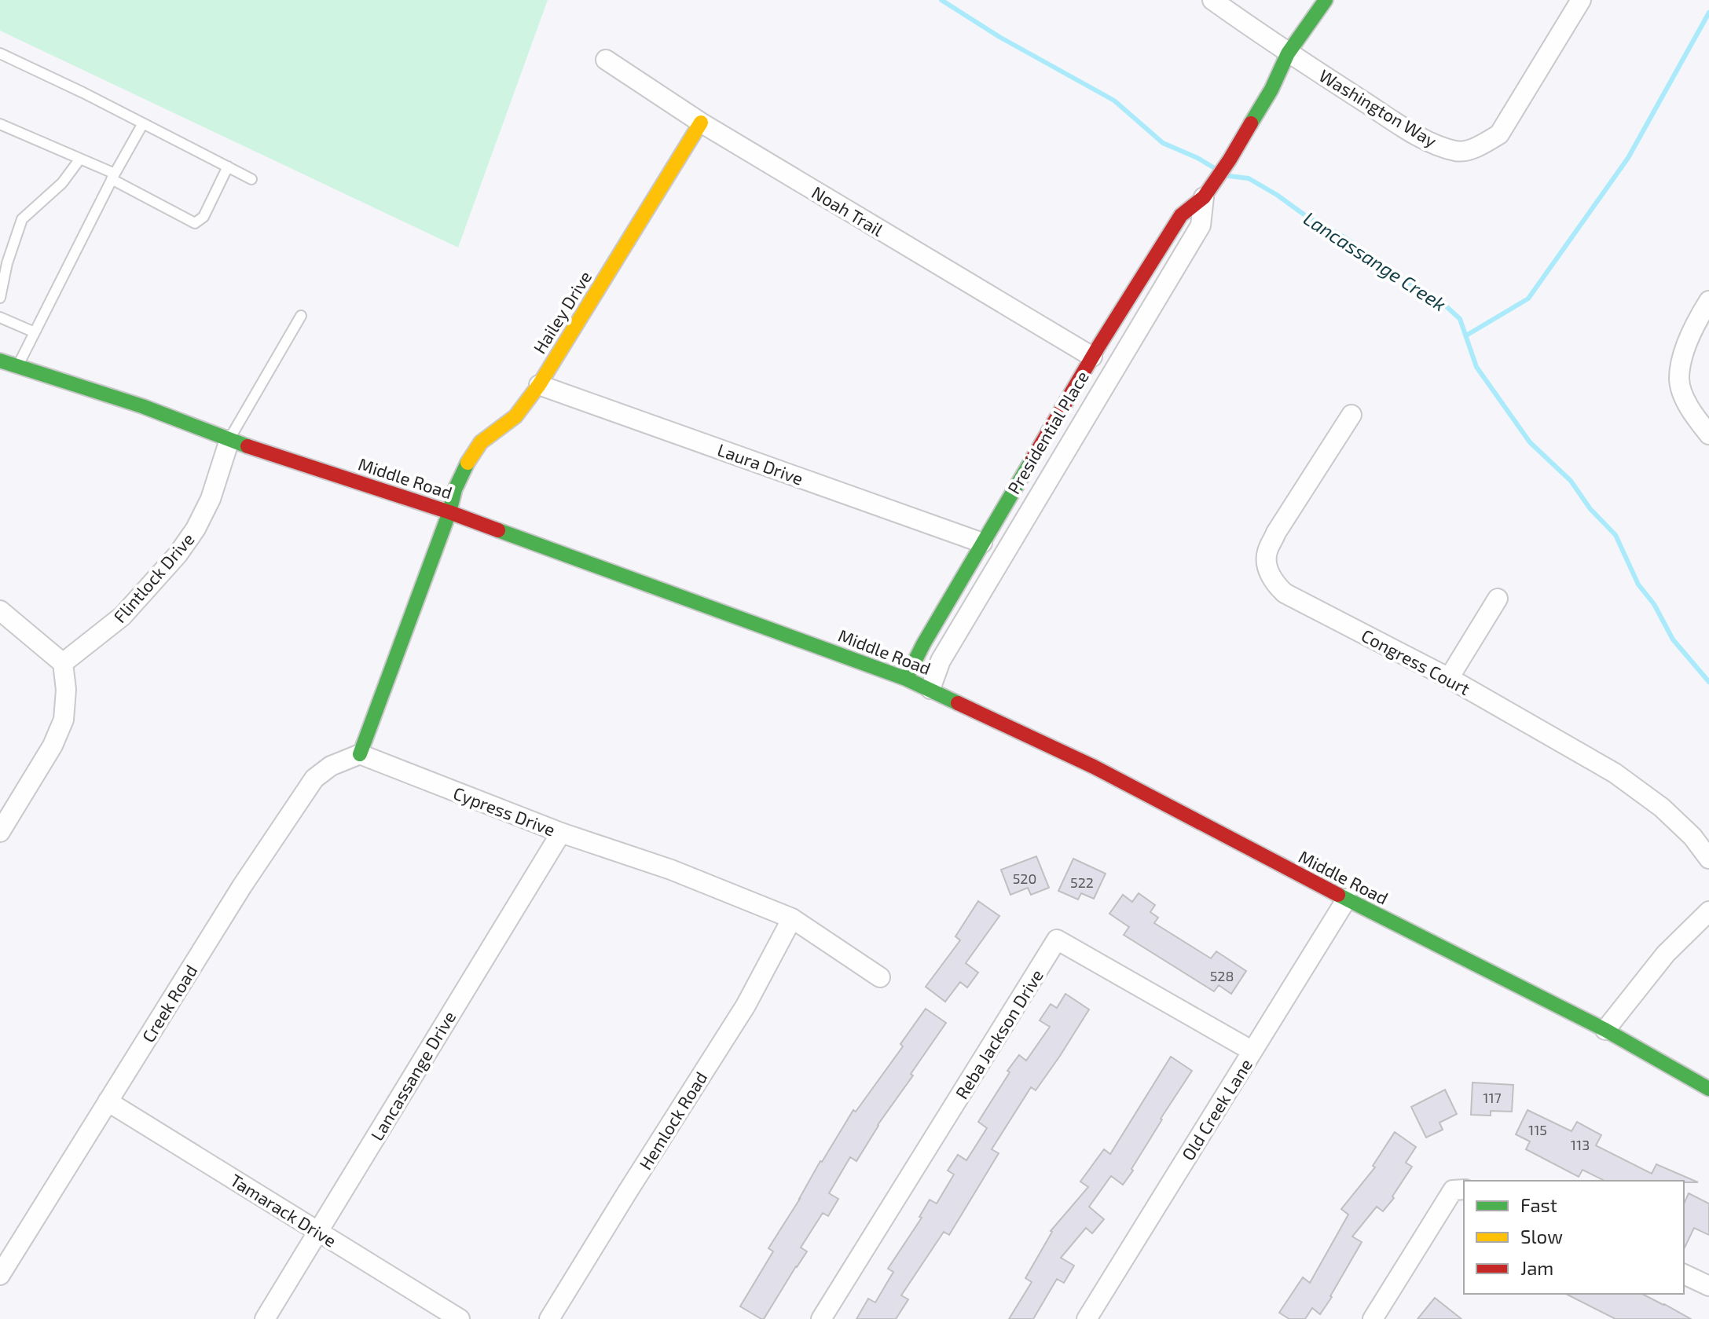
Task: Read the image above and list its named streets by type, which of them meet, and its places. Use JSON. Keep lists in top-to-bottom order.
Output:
{
  "streets": {
    "main road": ["Hailey Drive", "Presidential Place", "Middle Road"],
    "street": [
      "Washington Way",
      "Noah Trail",
      "Laura Drive",
      "Flintlock Drive",
      "Congress Court",
      "Cypress Drive",
      "Creek Road",
      "Reba Jackson Drive",
      "Lancassange Drive",
      "Old Creek Lane",
      "Hemlock Road",
      "Tamarack Drive"
    ]
  },
  "crossings": [
    ["Washington Way", "Presidential Place"],
    ["Noah Trail", "Hailey Drive"],
    ["Noah Trail", "Presidential Place"],
    ["Hailey Drive", "Laura Drive"],
    ["Hailey Drive", "Middle Road"],
    ["Presidential Place", "Laura Drive"],
    ["Presidential Place", "Middle Road"],
    ["Middle Road", "Flintlock Drive"],
    ["Middle Road", "Old Creek Lane"],
    ["Cypress Drive", "Creek Road"],
    ["Cypress Drive", "Lancassange Drive"],
    ["Cypress Drive", "Hemlock Road"],
    ["Creek Road", "Tamarack Drive"],
    ["Reba Jackson Drive", "Old Creek Lane"],
    ["Lancassange Drive", "Tamarack Drive"]
  ],
  "water": ["Lancassange Creek"],
  "house_numbers": [
    "520",
    "522",
    "528",
    "117",
    "115",
    "113"
  ],
  "legend": ["Fast", "Slow", "Jam"]
}
